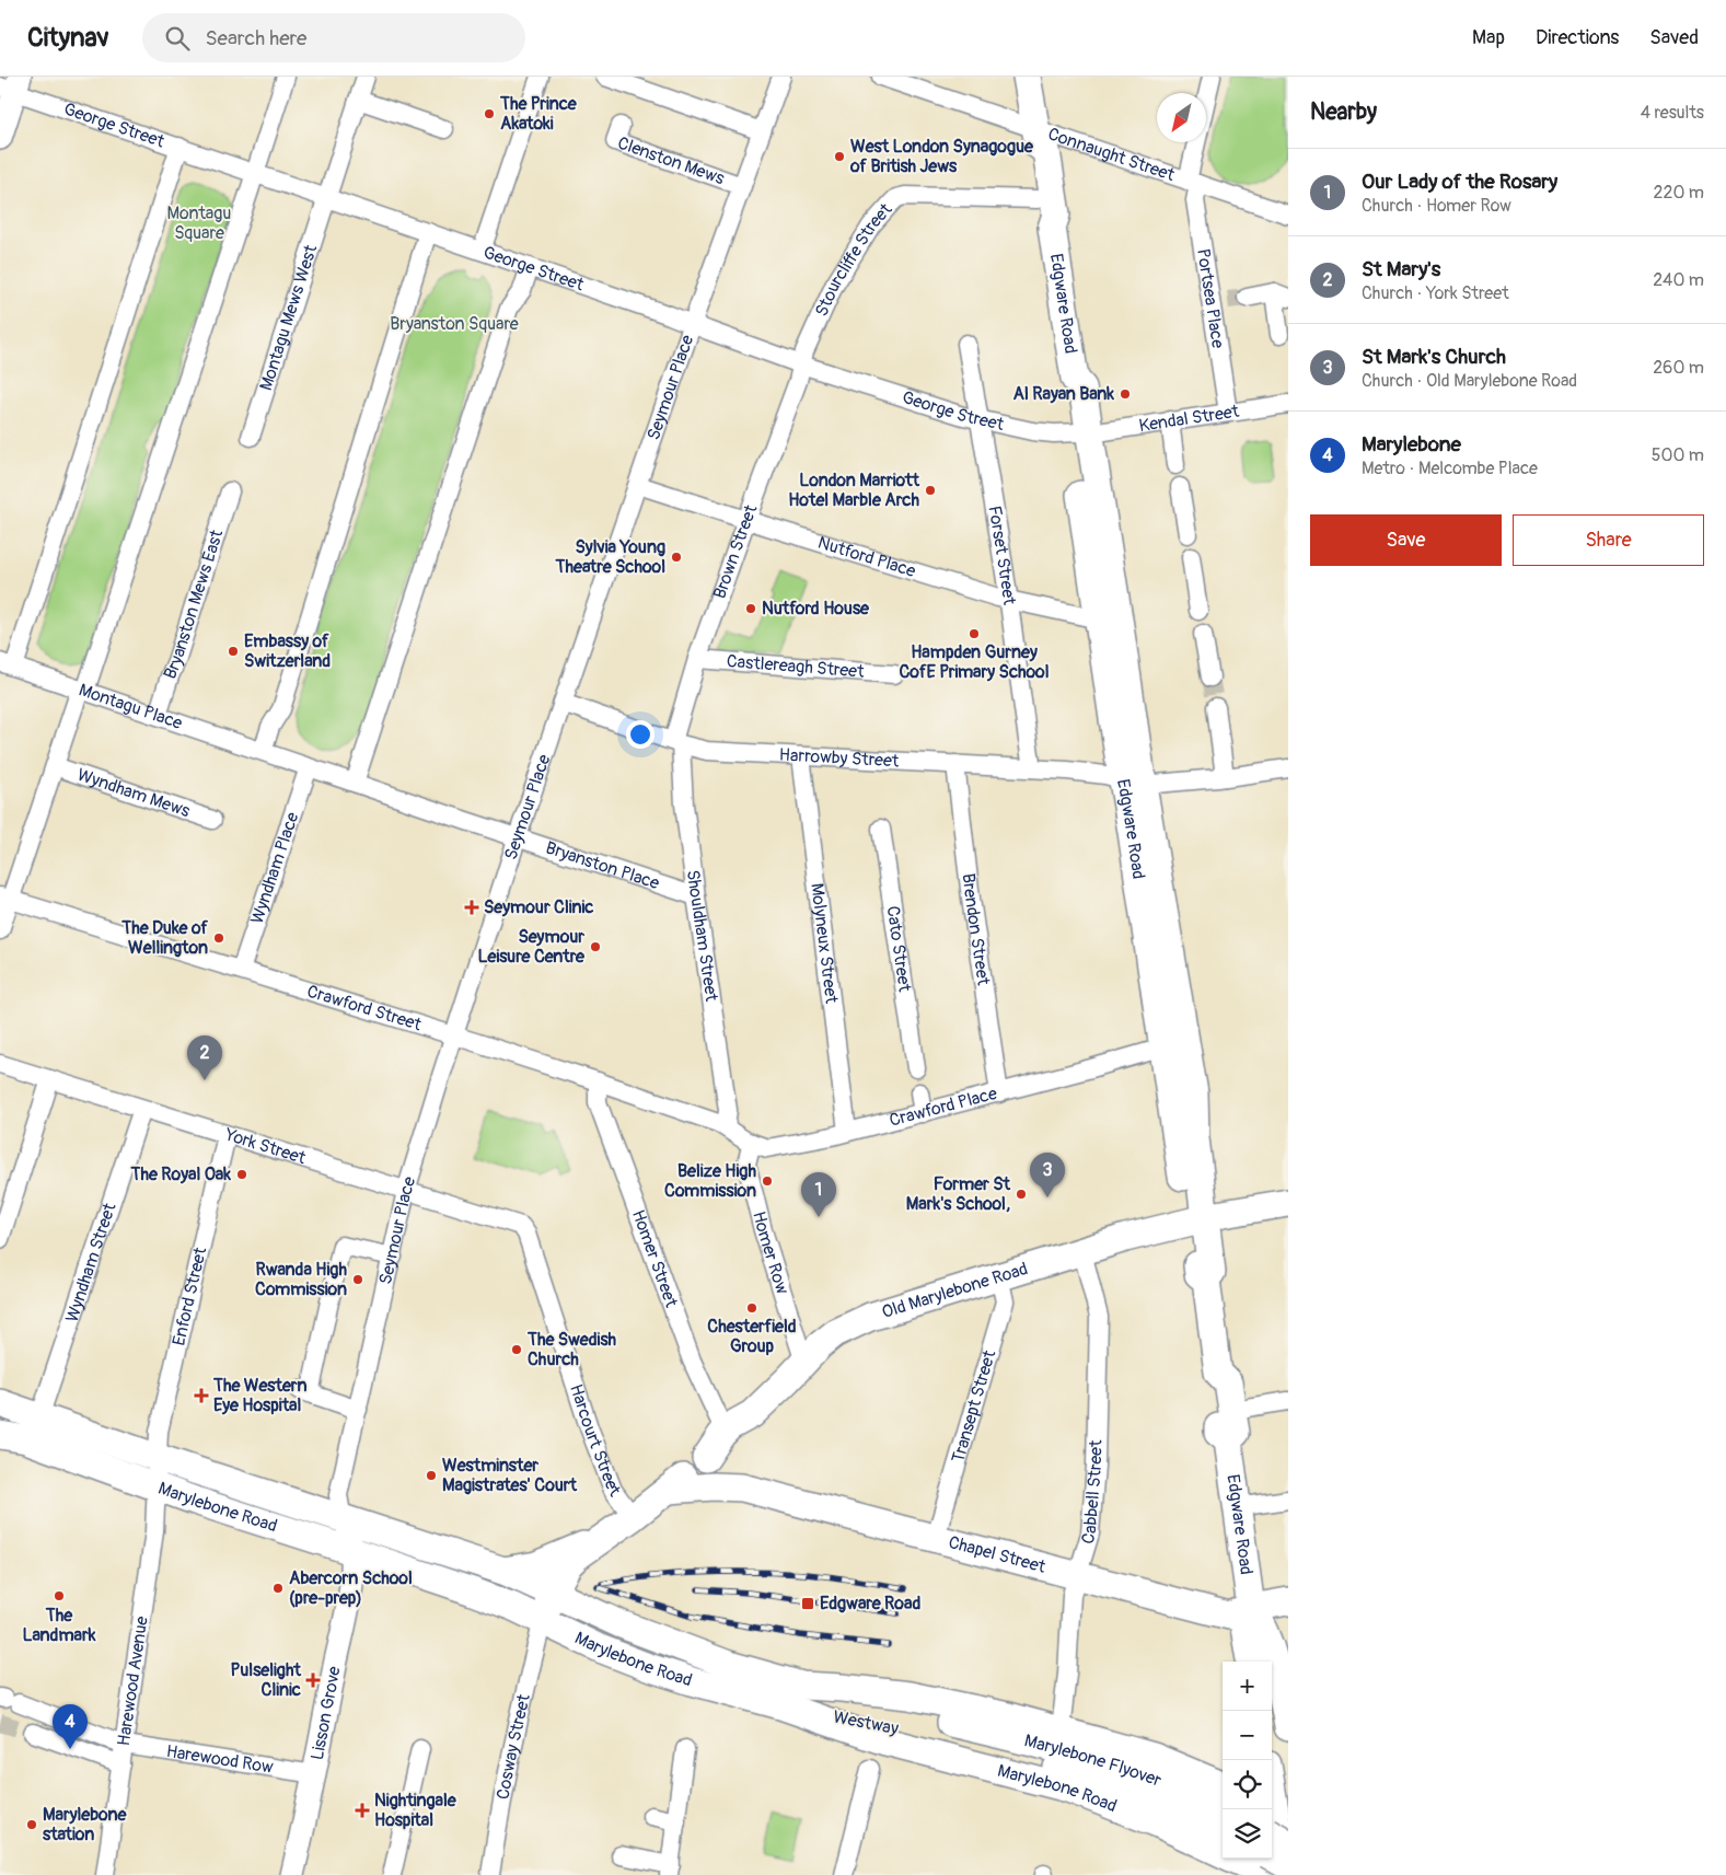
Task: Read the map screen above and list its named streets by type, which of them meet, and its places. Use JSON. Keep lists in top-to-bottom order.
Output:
{
  "streets": {
    "highway": [
      "Edgware Road",
      "Old Marylebone Road",
      "Marylebone Road",
      "Chapel Street",
      "Westway",
      "Marylebone Flyover"
    ],
    "main road": ["Seymour Place", "Lisson Grove"],
    "street": [
      "George Street",
      "Connaught Street",
      "Clenston Mews",
      "Stourcliffe Street",
      "Portsea Place",
      "Montagu Mews West",
      "Kendal Street",
      "Brown Street",
      "Forset Street",
      "Nutford Place",
      "Bryanston Mews East",
      "Castlereagh Street",
      "Montagu Place",
      "Harrowby Street",
      "Wyndham Mews",
      "Bryanston Place",
      "Wyndham Place",
      "Brendon Street",
      "Shouldham Street",
      "Molyneux Street",
      "Cato Street",
      "Crawford Street",
      "Crawford Place",
      "York Street",
      "Homer Row",
      "Homer Street",
      "Wyndham Street",
      "Enford Street",
      "Transept Street",
      "Harcourt Street",
      "Cabbell Street",
      "Harewood Avenue",
      "Cosway Street",
      "Harewood Row"
    ]
  },
  "crossings": [
    ["George Street", "Stourcliffe Street"],
    ["George Street", "Edgware Road"],
    ["George Street", "Montagu Mews West"],
    ["George Street", "Seymour Place"],
    ["George Street", "Kendal Street"],
    ["George Street", "Brown Street"],
    ["George Street", "Forset Street"],
    ["Connaught Street", "Portsea Place"],
    ["Connaught Street", "Edgware Road"],
    ["Clenston Mews", "Seymour Place"],
    ["Stourcliffe Street", "Edgware Road"],
    ["Stourcliffe Street", "Brown Street"],
    ["Portsea Place", "Kendal Street"],
    ["Edgware Road", "Kendal Street"],
    ["Edgware Road", "Nutford Place"],
    ["Edgware Road", "Harrowby Street"],
    ["Edgware Road", "Crawford Place"],
    ["Edgware Road", "Old Marylebone Road"],
    ["Edgware Road", "Chapel Street"],
    ["Seymour Place", "Nutford Place"],
    ["Seymour Place", "Harrowby Street"],
    ["Seymour Place", "Bryanston Place"],
    ["Seymour Place", "Crawford Street"],
    ["Seymour Place", "York Street"],
    ["Seymour Place", "Marylebone Road"],
    ["Seymour Place", "Lisson Grove"],
    ["Brown Street", "Nutford Place"],
    ["Brown Street", "Castlereagh Street"],
    ["Brown Street", "Harrowby Street"],
    ["Brown Street", "Shouldham Street"],
    ["Forset Street", "Nutford Place"],
    ["Forset Street", "Harrowby Street"],
    ["Bryanston Mews East", "Montagu Place"],
    ["Harrowby Street", "Brendon Street"],
    ["Harrowby Street", "Shouldham Street"],
    ["Harrowby Street", "Molyneux Street"],
    ["Bryanston Place", "Shouldham Street"],
    ["Wyndham Place", "Crawford Street"],
    ["Brendon Street", "Crawford Place"],
    ["Shouldham Street", "Crawford Street"],
    ["Shouldham Street", "Crawford Place"],
    ["Molyneux Street", "Crawford Place"],
    ["Crawford Street", "Crawford Place"],
    ["Crawford Street", "Homer Street"],
    ["Crawford Place", "Homer Row"],
    ["York Street", "Wyndham Street"],
    ["York Street", "Enford Street"],
    ["York Street", "Harcourt Street"],
    ["Homer Row", "Old Marylebone Road"],
    ["Homer Street", "Old Marylebone Road"],
    ["Wyndham Street", "Marylebone Road"],
    ["Old Marylebone Road", "Transept Street"],
    ["Old Marylebone Road", "Harcourt Street"],
    ["Old Marylebone Road", "Cabbell Street"],
    ["Old Marylebone Road", "Marylebone Road"],
    ["Old Marylebone Road", "Chapel Street"],
    ["Old Marylebone Road", "Cosway Street"],
    ["Enford Street", "Marylebone Road"],
    ["Enford Street", "Harewood Avenue"],
    ["Transept Street", "Chapel Street"],
    ["Cabbell Street", "Marylebone Road"],
    ["Cabbell Street", "Chapel Street"],
    ["Marylebone Road", "Harewood Avenue"],
    ["Marylebone Road", "Lisson Grove"],
    ["Marylebone Road", "Westway"],
    ["Marylebone Road", "Cosway Street"],
    ["Harewood Avenue", "Harewood Row"],
    ["Lisson Grove", "Harewood Row"],
    ["Westway", "Marylebone Flyover"]
  ],
  "parks": ["Montagu Square", "Bryanston Square"],
  "places": {
    "other": [
      "The Prince Akatoki",
      "West London Synagogue of British Jews",
      "Al Rayan Bank",
      "London Marriott Hotel Marble Arch",
      "Sylvia Young Theatre School",
      "Nutford House",
      "Hampden Gurney CofE Primary School",
      "Embassy of Switzerland",
      "The Duke of Wellington",
      "Seymour Leisure Centre",
      "The Royal Oak",
      "Belize High Commission",
      "Former St Mark's School,",
      "Rwanda High Commission",
      "Chesterfield Group",
      "The Swedish Church",
      "Westminster Magistrates' Court",
      "Abercorn School (pre-prep)",
      "The Landmark",
      "Marylebone station"
    ],
    "health": [
      "Seymour Clinic",
      "The Western Eye Hospital",
      "Pulselight Clinic",
      "Nightingale Hospital"
    ],
    "transit": ["Edgware Road"]
  },
  "north": "bottom left",
  "page": {
    "header": "Citynav",
    "search": "Search here",
    "nav": ["Map", "Directions", "Saved"],
    "heading": ["Nearby", "4 results"],
    "list": [
      {
        "mark": "1",
        "name": "Our Lady of the Rosary",
        "note": "Church · Homer Row",
        "value": "220 m"
      },
      {
        "mark": "2",
        "name": "St Mary's",
        "note": "Church · York Street",
        "value": "240 m"
      },
      {
        "mark": "3",
        "name": "St Mark's Church",
        "note": "Church · Old Marylebone Road",
        "value": "260 m"
      },
      {
        "mark": "4",
        "name": "Marylebone",
        "note": "Metro · Melcombe Place",
        "value": "500 m"
      }
    ],
    "buttons": ["Save", "Share"],
    "pins": [
      "2",
      "3",
      "1",
      "4"
    ],
    "map_buttons": ["+", "−"]
  }
}
